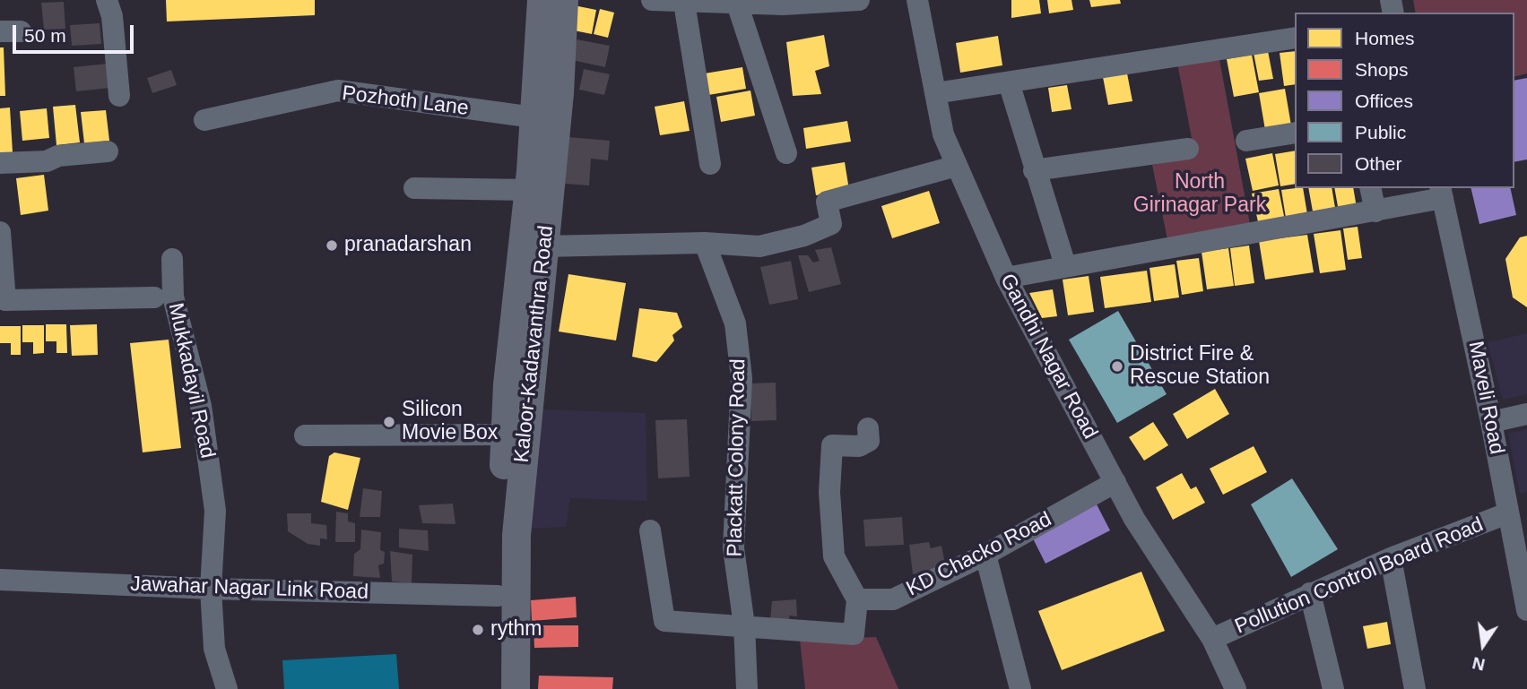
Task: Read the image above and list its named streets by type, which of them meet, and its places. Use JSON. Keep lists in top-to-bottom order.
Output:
{
  "streets": {
    "main road": ["Kaloor-Kadavanthra Road"],
    "street": [
      "Pozhoth Lane",
      "Gandhi Nagar Road",
      "Mukkadayil Road",
      "Maveli Road",
      "Plackatt Colony Road",
      "KD Chacko Road",
      "Pollution Control Board Road",
      "Jawahar Nagar Link Road"
    ]
  },
  "crossings": [
    ["Pozhoth Lane", "Kaloor-Kadavanthra Road"],
    ["Kaloor-Kadavanthra Road", "Jawahar Nagar Link Road"],
    ["Gandhi Nagar Road", "KD Chacko Road"],
    ["Gandhi Nagar Road", "Pollution Control Board Road"],
    ["Mukkadayil Road", "Jawahar Nagar Link Road"],
    ["Maveli Road", "Pollution Control Board Road"]
  ],
  "parks": ["North Girinagar Park"],
  "places": [
    "pranadarshan",
    "District Fire & Rescue Station",
    "Silicon Movie Box",
    "rythm"
  ],
  "legend": [
    "Homes",
    "Shops",
    "Offices",
    "Public",
    "Other"
  ],
  "scale_bar": "50 m",
  "north": "bottom"
}
